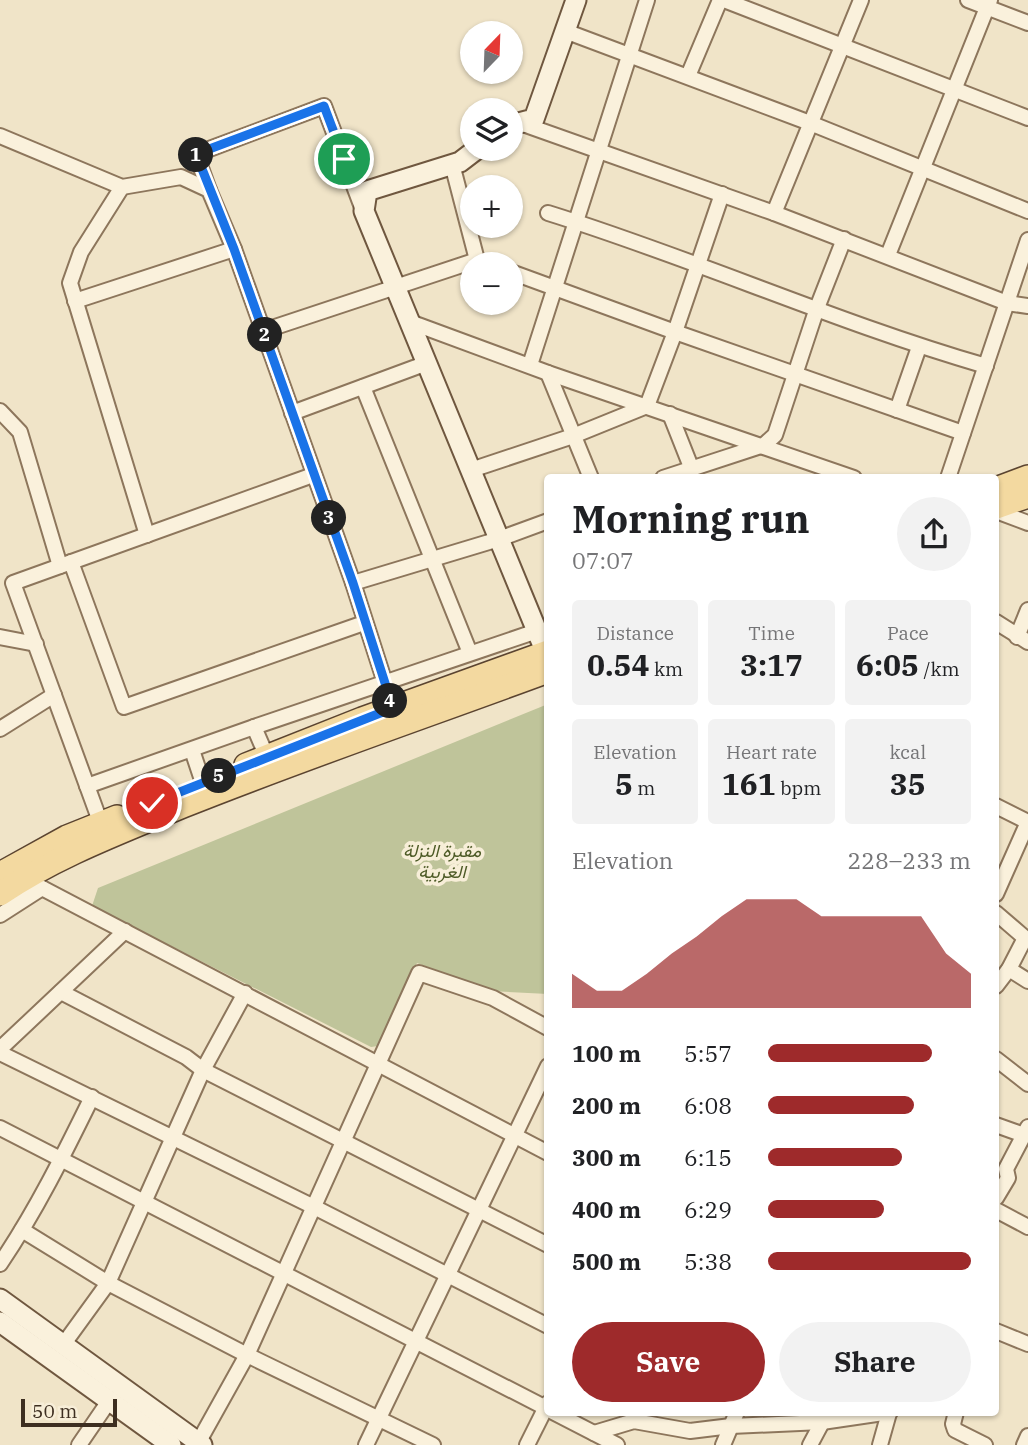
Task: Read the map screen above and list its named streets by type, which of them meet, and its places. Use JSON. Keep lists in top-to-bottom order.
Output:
{
  "parks": ["مقبرة النزلة الغربية"],
  "scale_bar": "50 m",
  "north": "top right",
  "page": {
    "map_buttons": ["+", "−"],
    "pins": [
      "1",
      "2",
      "3",
      "4",
      "5"
    ],
    "heading": ["Morning run", "07:07"],
    "stats": [
      ["Distance", "0.54 km"],
      ["Time", "3:17"],
      ["Pace", "6:05 /km"],
      ["Elevation", "5 m"],
      ["Heart rate", "161 bpm"],
      ["kcal", "35"]
    ],
    "chart": ["Elevation", "228–233 m"],
    "list": [
      {
        "name": "100 m",
        "note": "5:57"
      },
      {
        "name": "200 m",
        "note": "6:08"
      },
      {
        "name": "300 m",
        "note": "6:15"
      },
      {
        "name": "400 m",
        "note": "6:29"
      },
      {
        "name": "500 m",
        "note": "5:38"
      }
    ],
    "buttons": ["Save", "Share"],
    "scale": "50 m"
  }
}
